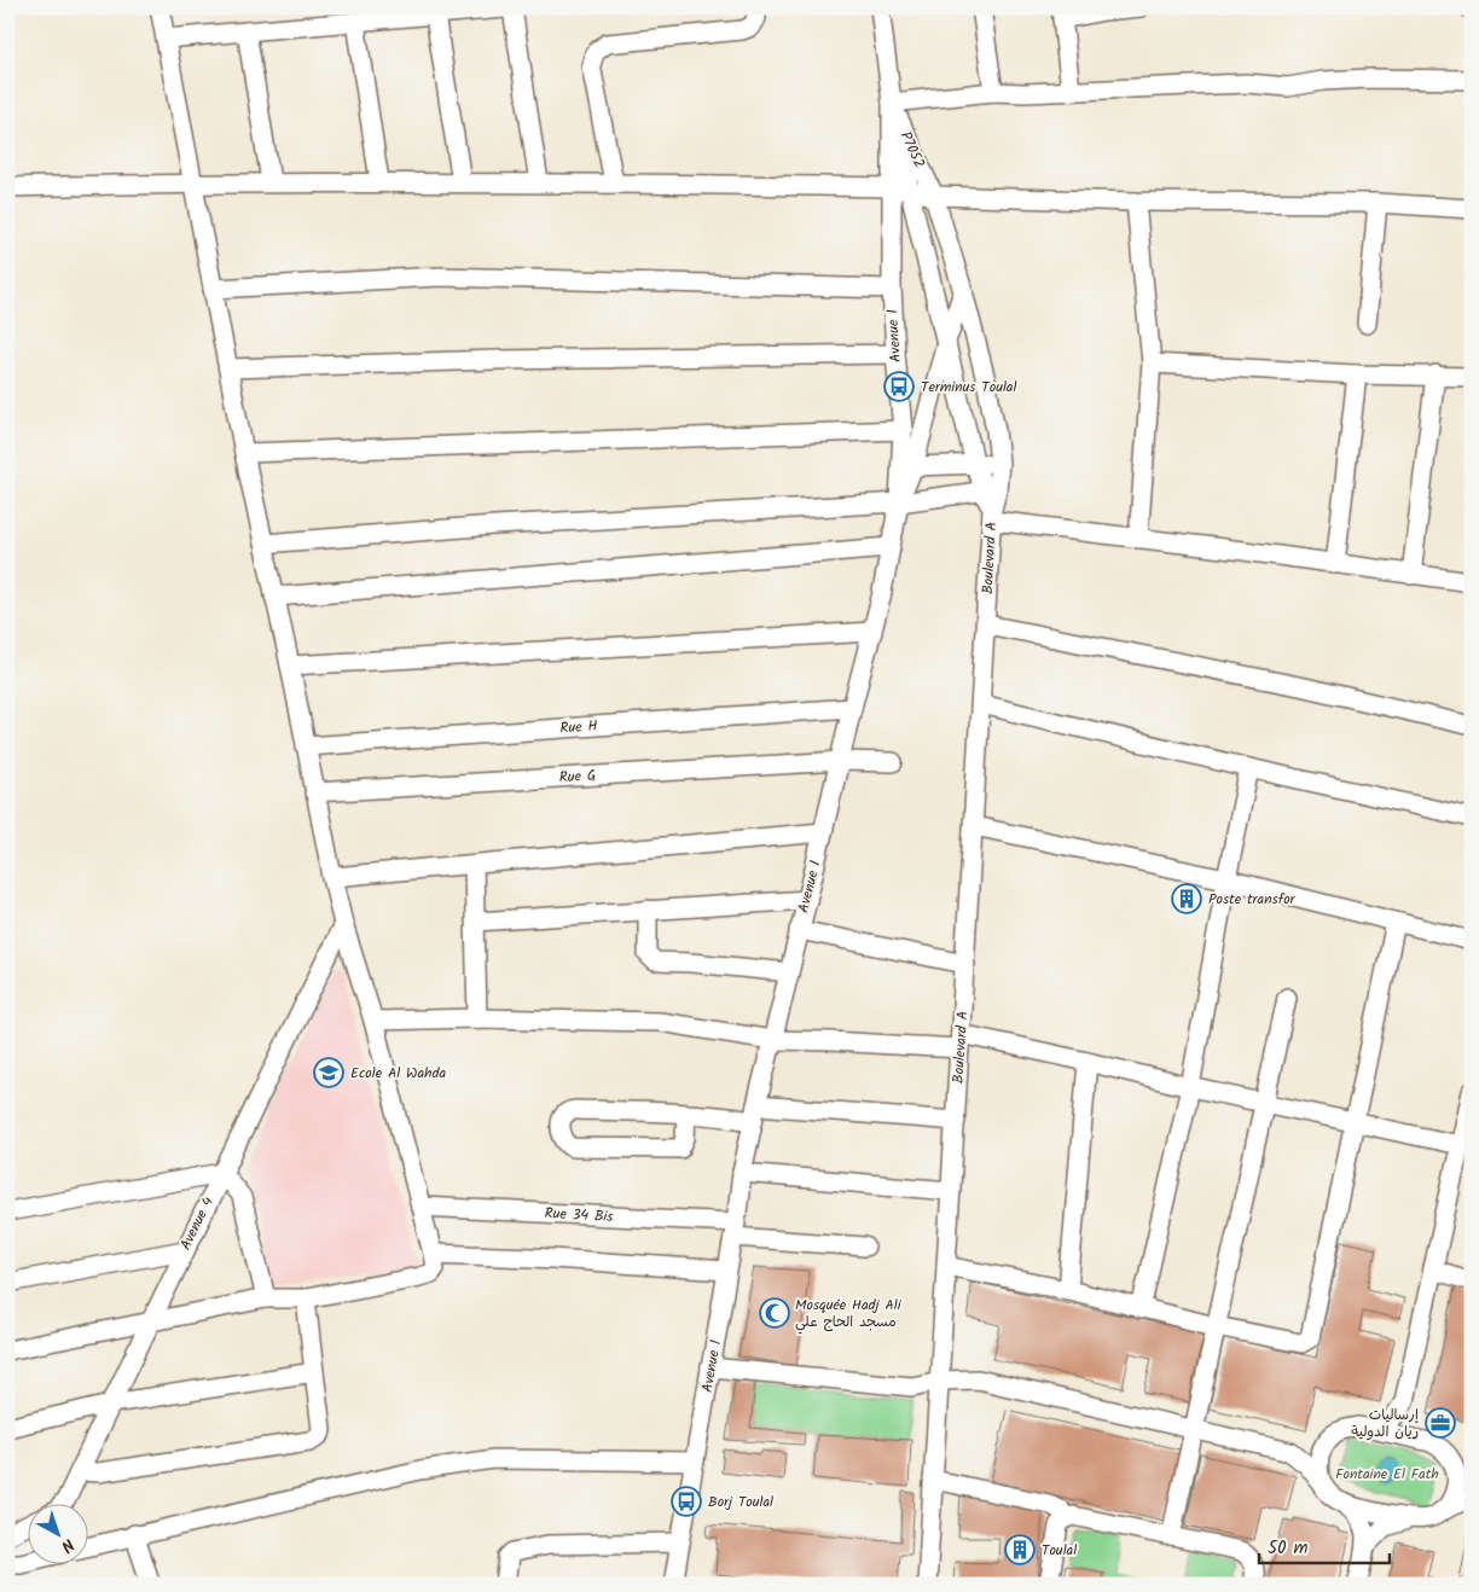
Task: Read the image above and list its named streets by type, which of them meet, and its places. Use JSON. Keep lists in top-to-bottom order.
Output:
{
  "streets": {
    "street": [
      "P7052",
      "Avenue 1",
      "Boulevard A",
      "Rue H",
      "Rue G",
      "Rue 34 Bis",
      "Avenue 4"
    ]
  },
  "crossings": [
    ["P7052", "Avenue 1"],
    ["P7052", "Boulevard A"],
    ["Avenue 1", "Rue H"],
    ["Avenue 1", "Rue G"],
    ["Avenue 1", "Rue 34 Bis"]
  ],
  "parks": ["Fontaine El Fath"],
  "places": {
    "bus stop": ["Terminus Toulal", "Borj Toulal"],
    "building": ["Poste transfor", "Toulal"],
    "school or university": ["Ecole Al Wahda"],
    "mosque": ["Mosquée Hadj Ali مسجد الحاج علي"],
    "office": ["إرساليات ریان الدولية"]
  },
  "scale_bar": "50 m",
  "north": "bottom right"
}
